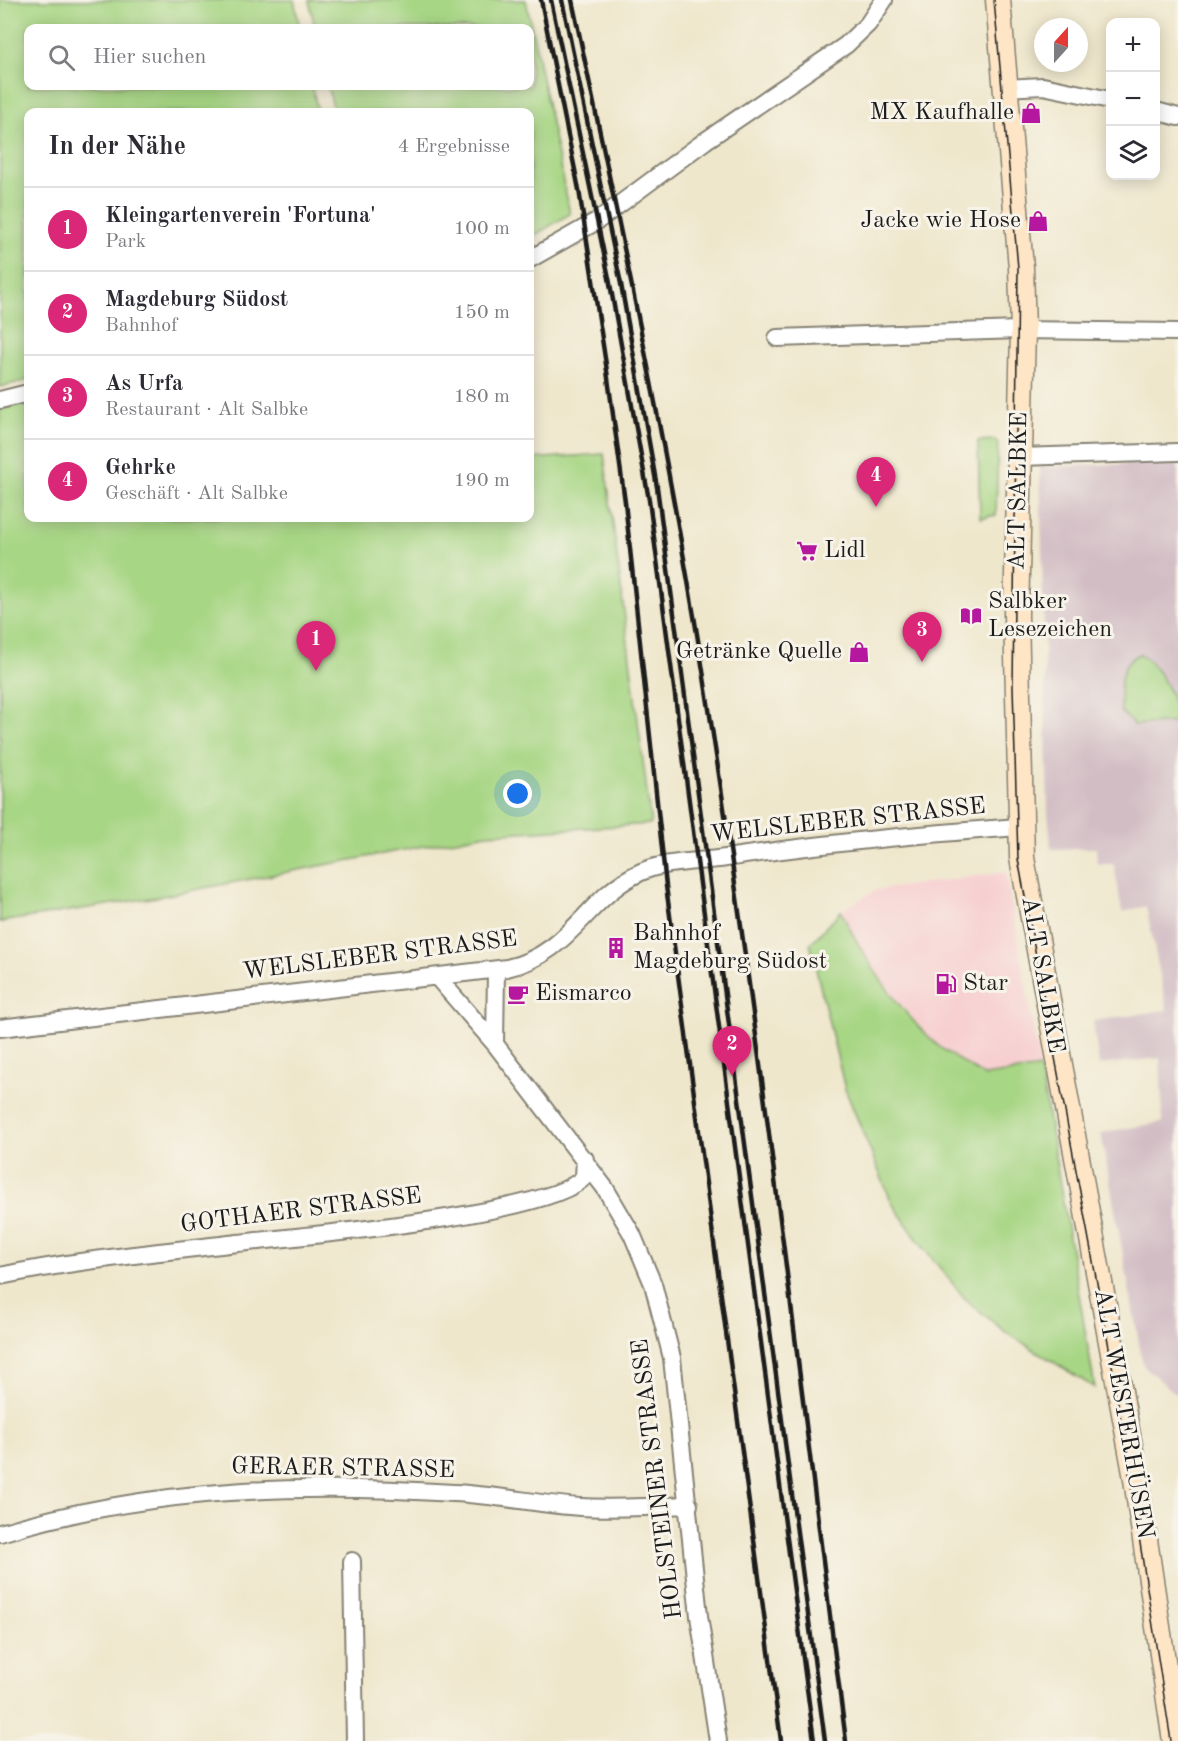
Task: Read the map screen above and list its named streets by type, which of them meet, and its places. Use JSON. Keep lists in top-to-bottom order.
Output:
{
  "streets": {
    "main road": ["ALT SALBKE", "ALT WESTERHÜSEN"],
    "street": [
      "WELSLEBER STRASSE",
      "GOTHAER STRASSE",
      "GERAER STRASSE",
      "HOLSTEINER STRASSE"
    ]
  },
  "crossings": [
    ["ALT SALBKE", "WELSLEBER STRASSE"],
    ["ALT SALBKE", "ALT WESTERHÜSEN"],
    ["WELSLEBER STRASSE", "HOLSTEINER STRASSE"],
    ["GOTHAER STRASSE", "HOLSTEINER STRASSE"],
    ["GERAER STRASSE", "HOLSTEINER STRASSE"]
  ],
  "places": {
    "shop": ["MX Kaufhalle", "Jacke wie Hose", "Getränke Quelle"],
    "supermarket": ["Lidl"],
    "library": ["Salbker Lesezeichen"],
    "building": ["Bahnhof Magdeburg Südost"],
    "fuel station": ["Star"],
    "cafe": ["Eismarco"]
  },
  "north": "top",
  "page": {
    "map_buttons": ["+", "−"],
    "search": "Hier suchen",
    "heading": ["In der Nähe", "4 Ergebnisse"],
    "list": [
      {
        "mark": "1",
        "name": "Kleingartenverein 'Fortuna'",
        "note": "Park",
        "value": "100 m"
      },
      {
        "mark": "2",
        "name": "Magdeburg Südost",
        "note": "Bahnhof",
        "value": "150 m"
      },
      {
        "mark": "3",
        "name": "As Urfa",
        "note": "Restaurant · Alt Salbke",
        "value": "180 m"
      },
      {
        "mark": "4",
        "name": "Gehrke",
        "note": "Geschäft · Alt Salbke",
        "value": "190 m"
      }
    ],
    "pins": [
      "4",
      "3",
      "1",
      "2"
    ]
  }
}
